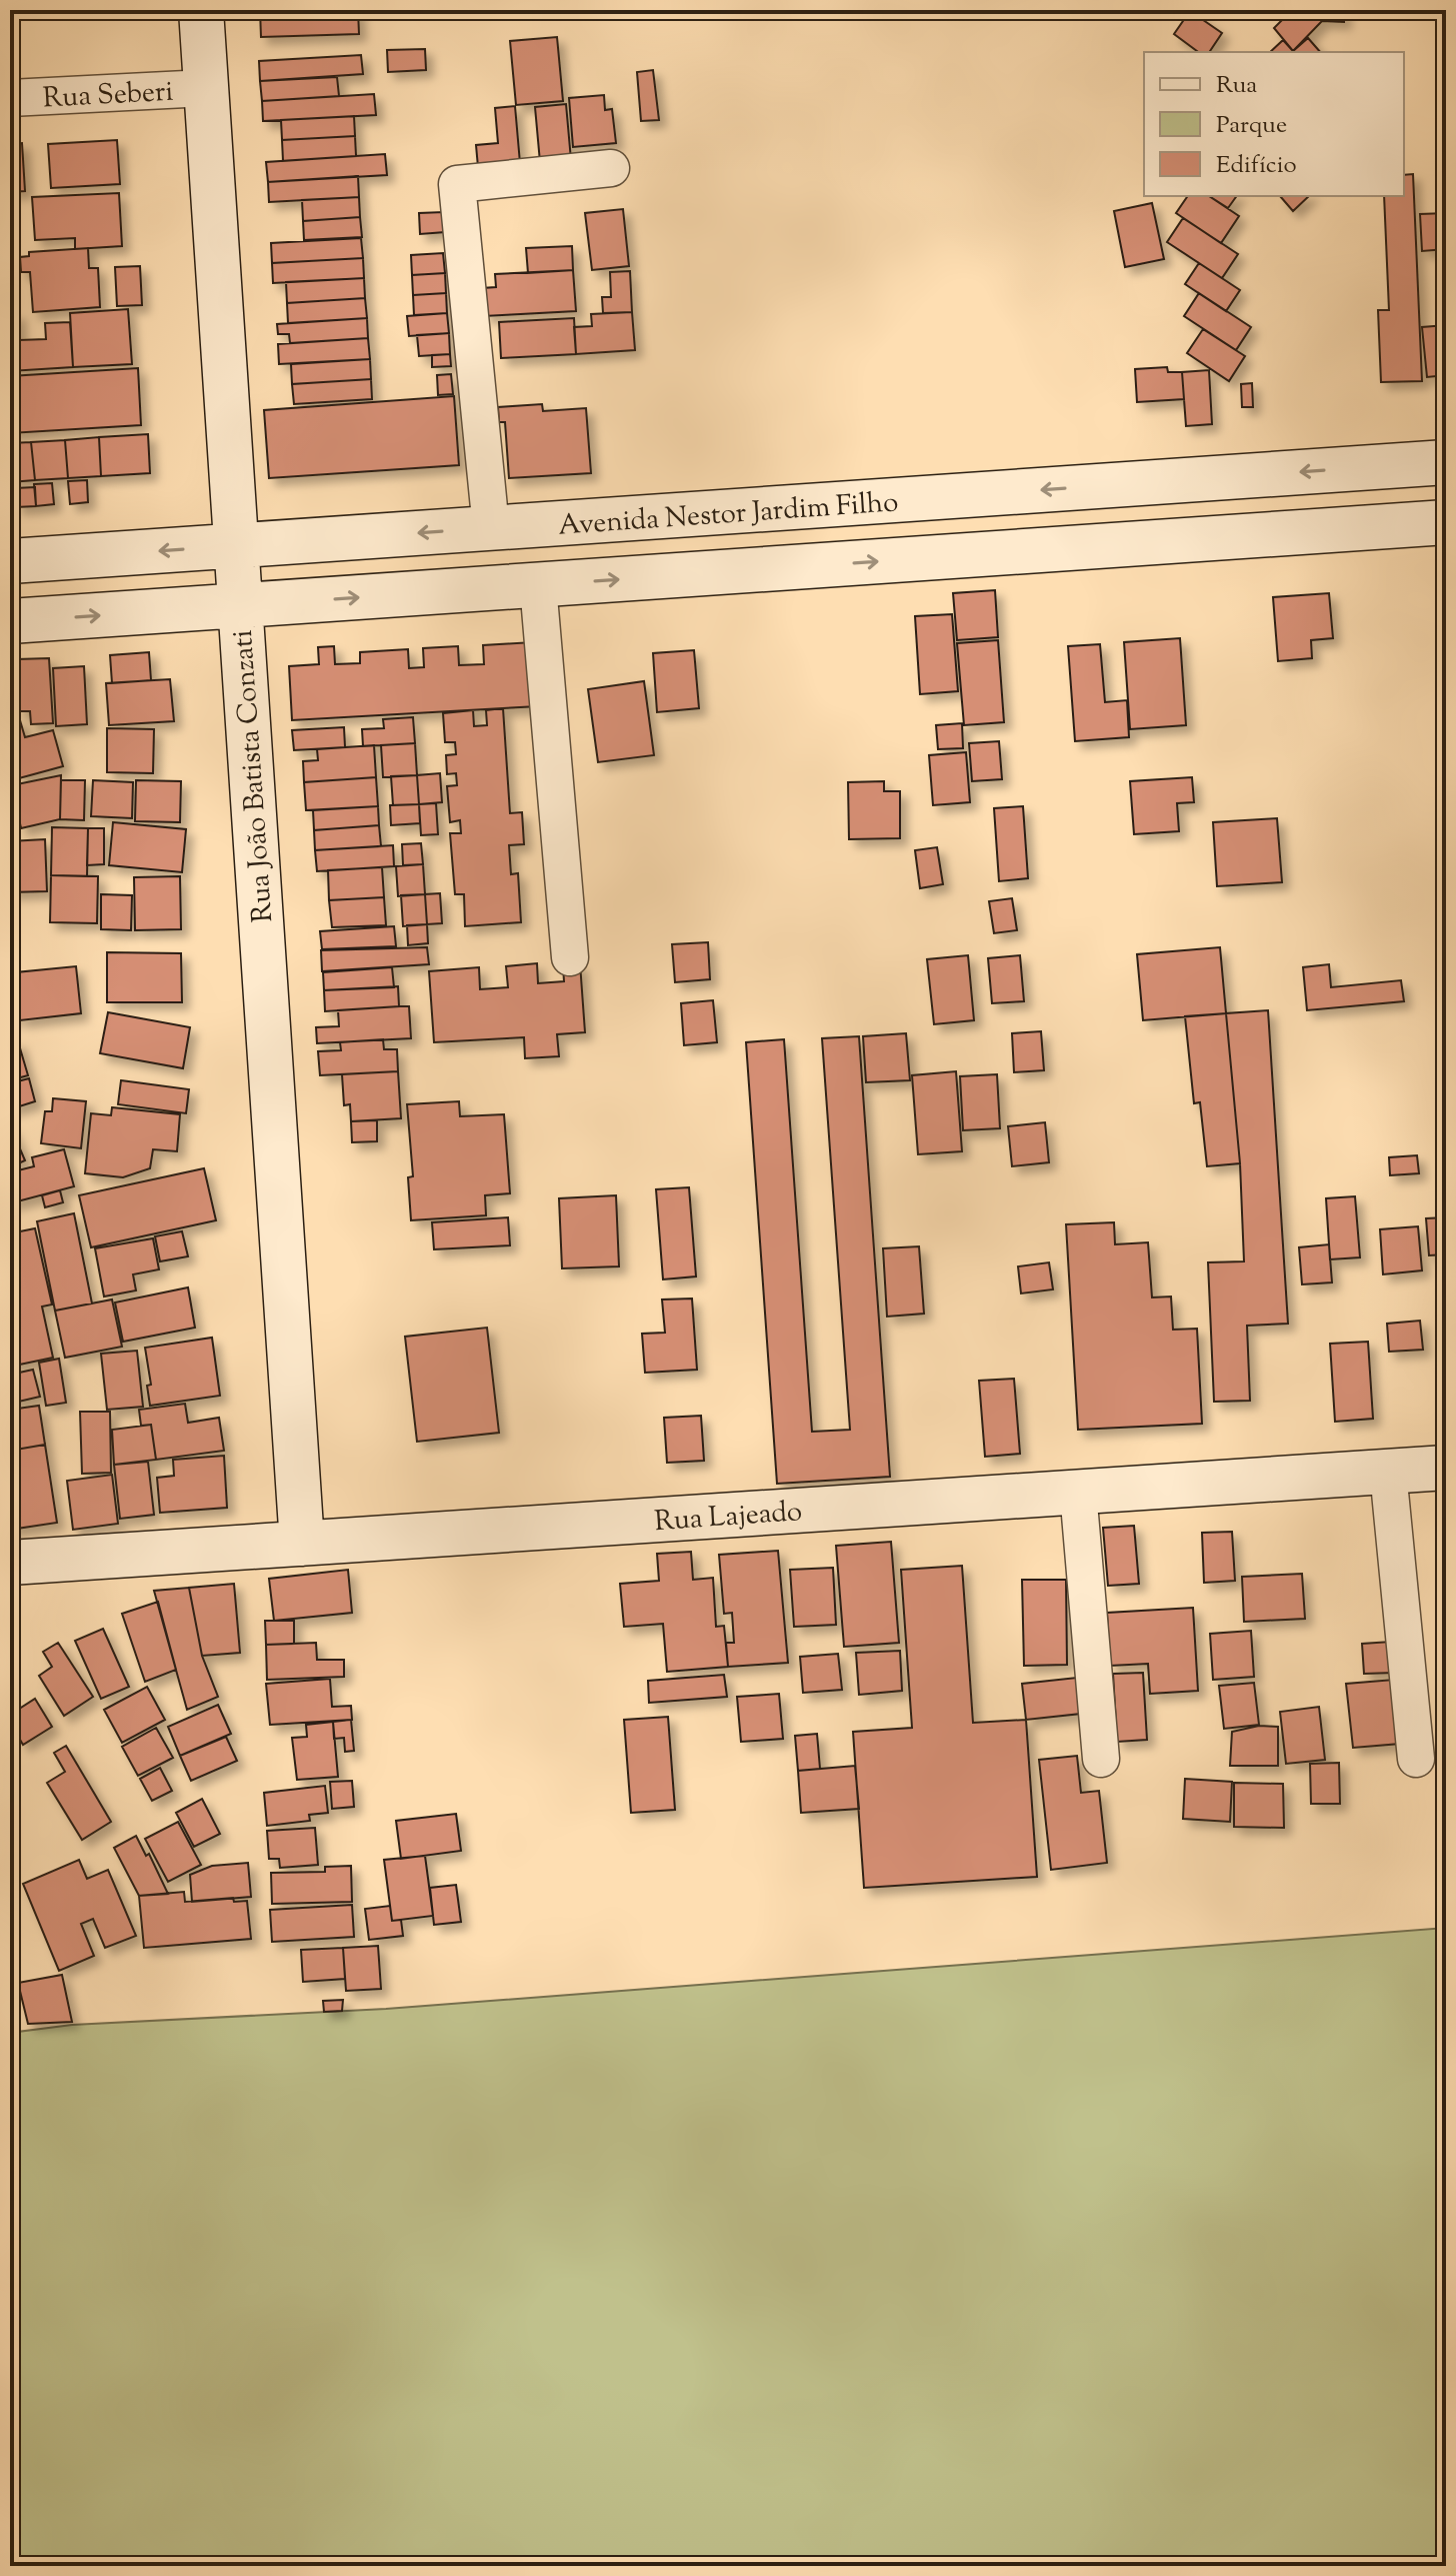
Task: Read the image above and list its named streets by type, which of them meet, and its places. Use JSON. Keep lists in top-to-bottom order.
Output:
{
  "streets": {
    "main road": ["Avenida Nestor Jardim Filho", "Rua João Batista Conzati", "Rua Lajeado"],
    "street": ["Rua Seberi"]
  },
  "crossings": [
    ["Rua Seberi", "Rua João Batista Conzati"],
    ["Avenida Nestor Jardim Filho", "Rua João Batista Conzati"],
    ["Rua João Batista Conzati", "Rua Lajeado"]
  ],
  "legend": ["Rua", "Parque", "Edifício"]
}
